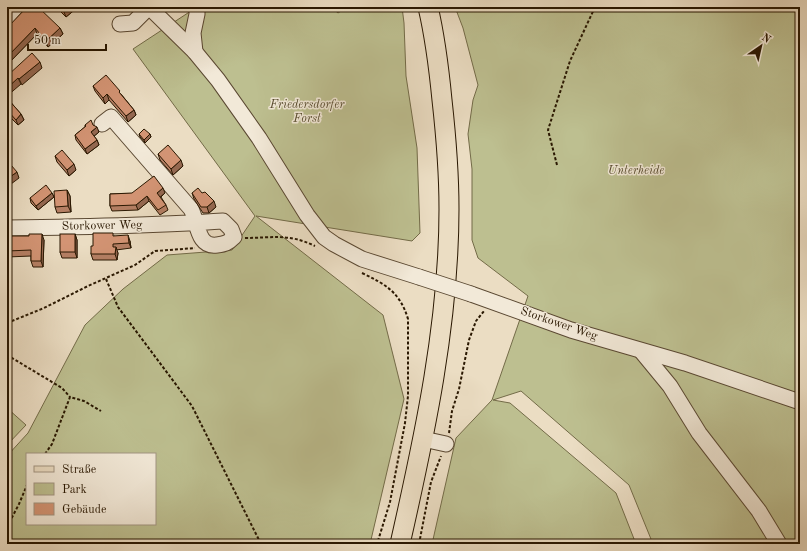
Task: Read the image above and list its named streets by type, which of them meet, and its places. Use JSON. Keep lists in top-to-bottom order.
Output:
{
  "streets": {
    "street": ["Storkower Weg"]
  },
  "parks": ["Friedersdorfer Forst", "Unterheide"],
  "legend": ["Straße", "Park", "Gebäude"],
  "scale_bar": "50 m",
  "north": "top right"
}
